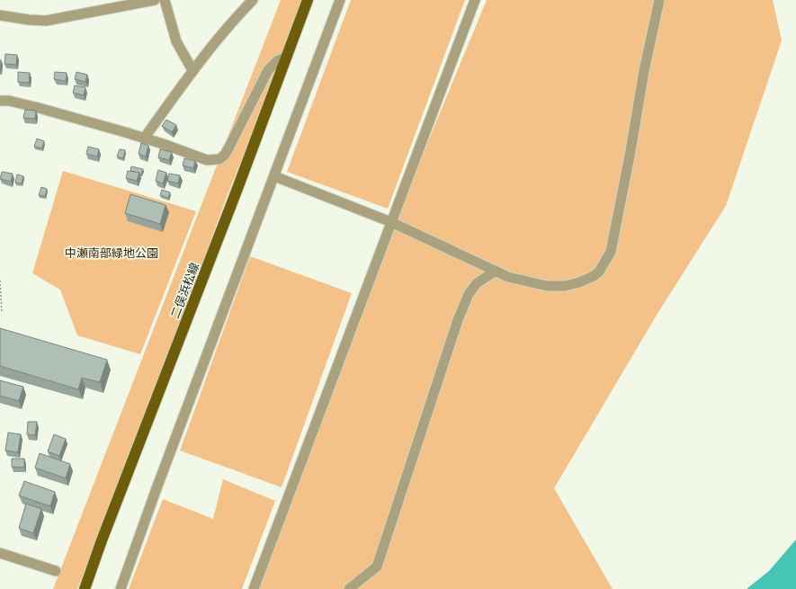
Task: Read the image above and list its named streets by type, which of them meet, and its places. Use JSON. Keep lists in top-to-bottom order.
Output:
{
  "streets": {
    "main road": ["二俣浜松線"]
  },
  "parks": ["中瀬南部緑地公園"]
}
